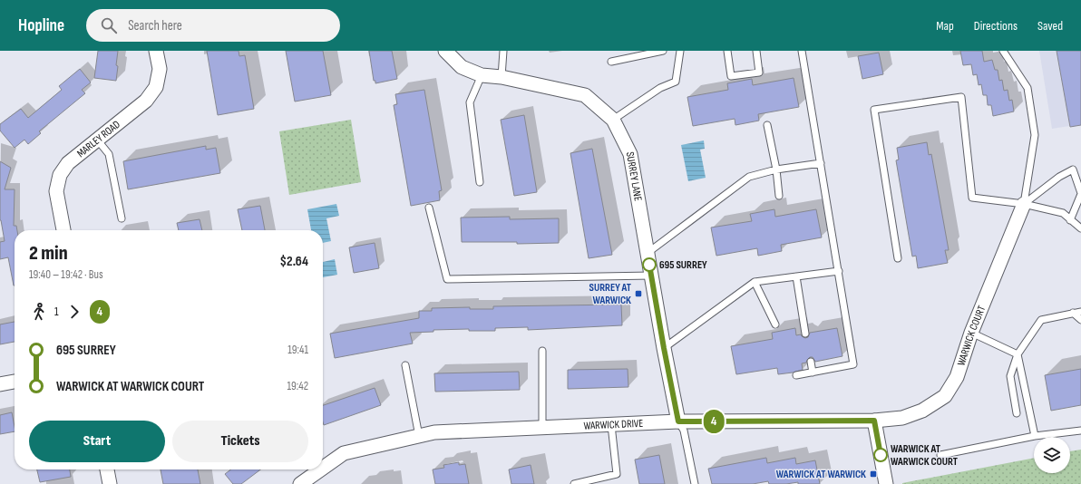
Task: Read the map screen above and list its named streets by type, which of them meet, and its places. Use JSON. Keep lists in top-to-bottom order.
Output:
{
  "streets": {
    "street": [
      "MARLEY ROAD",
      "SURREY LANE",
      "WARWICK COURT",
      "WARWICK DRIVE"
    ]
  },
  "crossings": [
    ["SURREY LANE", "WARWICK DRIVE"],
    ["WARWICK COURT", "WARWICK DRIVE"]
  ],
  "places": {
    "other": ["695 SURREY", "WARWICK AT WARWICK COURT"],
    "transit": ["SURREY AT WARWICK", "WARWICK AT WARWICK"]
  },
  "lines": ["bus line 4"],
  "page": {
    "header": "Hopline",
    "search": "Search here",
    "nav": ["Map", "Directions", "Saved"],
    "on_map": "4",
    "heading": ["2 min", "19:40 – 19:42 · Bus", "$2.64"],
    "legs": ["1", "4"],
    "list": [
      {
        "name": "695 SURREY",
        "value": "19:41"
      },
      {
        "name": "WARWICK AT WARWICK COURT",
        "value": "19:42"
      }
    ],
    "buttons": ["Start", "Tickets"]
  }
}
